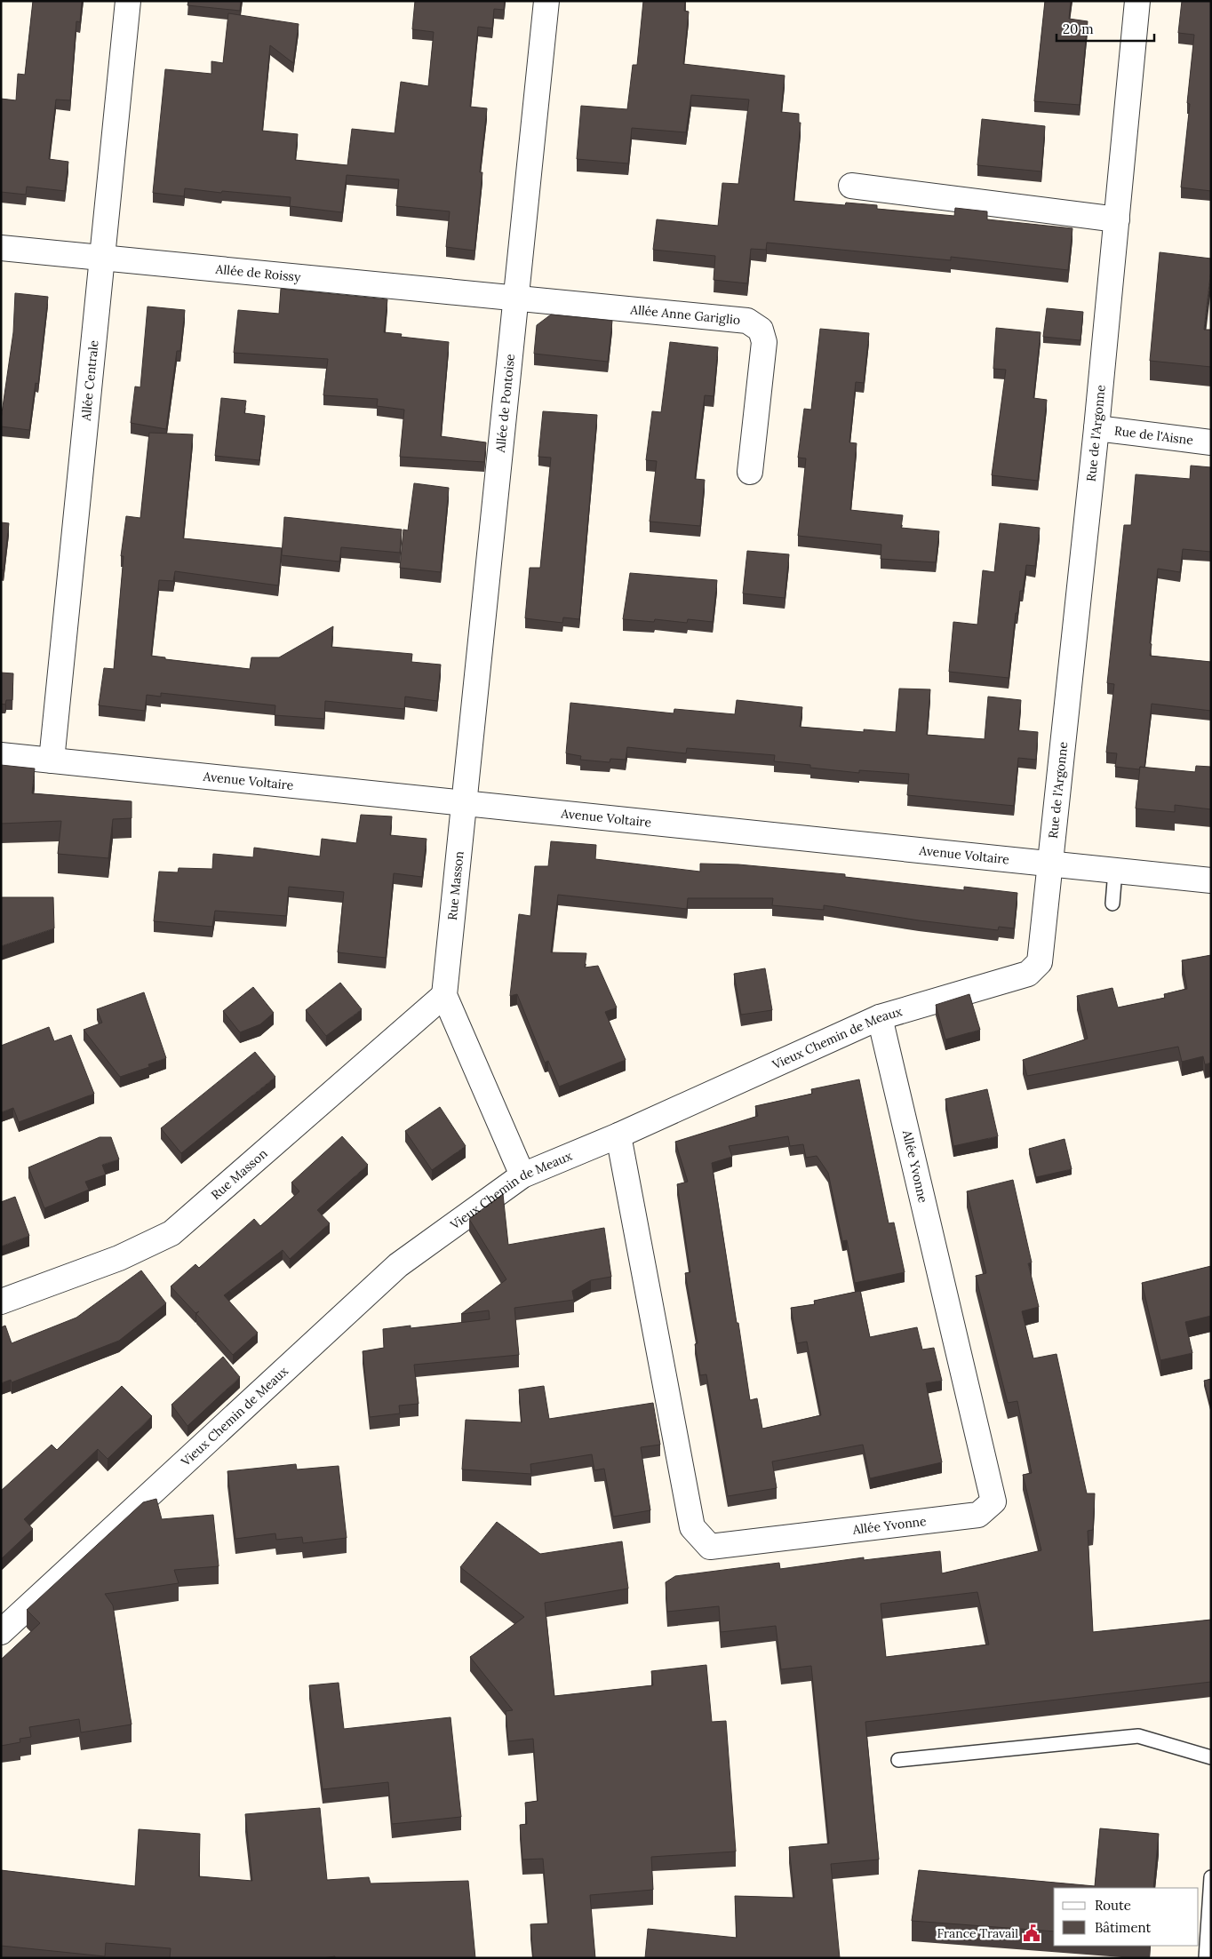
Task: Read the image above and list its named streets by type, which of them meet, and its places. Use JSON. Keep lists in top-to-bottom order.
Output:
{
  "streets": {
    "street": [
      "Allée de Roissy",
      "Allée Anne Gariglio",
      "Allée Centrale",
      "Allée de Pontoise",
      "Rue de l'Argonne",
      "Rue de l'Aisne",
      "Avenue Voltaire",
      "Rue Masson",
      "Vieux Chemin de Meaux",
      "Allée Yvonne"
    ]
  },
  "crossings": [
    ["Allée de Roissy", "Allée Anne Gariglio"],
    ["Allée de Roissy", "Allée Centrale"],
    ["Allée de Roissy", "Allée de Pontoise"],
    ["Allée Anne Gariglio", "Allée de Pontoise"],
    ["Allée Centrale", "Avenue Voltaire"],
    ["Allée de Pontoise", "Avenue Voltaire"],
    ["Allée de Pontoise", "Rue Masson"],
    ["Rue de l'Argonne", "Rue de l'Aisne"],
    ["Rue de l'Argonne", "Avenue Voltaire"],
    ["Rue de l'Argonne", "Vieux Chemin de Meaux"],
    ["Avenue Voltaire", "Rue Masson"],
    ["Avenue Voltaire", "Vieux Chemin de Meaux"],
    ["Rue Masson", "Vieux Chemin de Meaux"],
    ["Vieux Chemin de Meaux", "Allée Yvonne"]
  ],
  "places": {
    "public building": ["France Travail"]
  },
  "legend": ["Route", "Bâtiment"],
  "scale_bar": "20 m"
}
